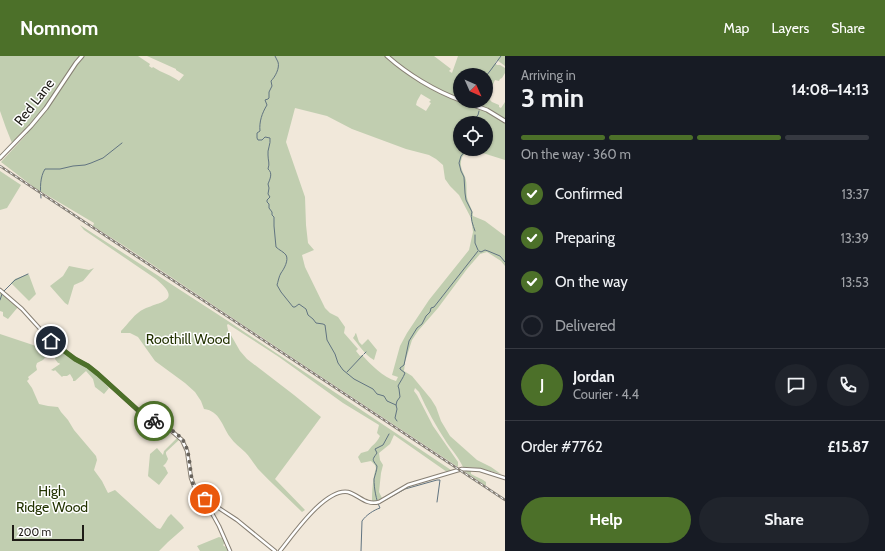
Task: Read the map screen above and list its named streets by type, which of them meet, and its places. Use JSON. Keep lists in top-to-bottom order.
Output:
{
  "streets": {
    "street": ["Red Lane"]
  },
  "parks": ["Roothill Wood", "High Ridge Wood"],
  "scale_bar": "200 m",
  "north": "bottom right",
  "page": {
    "header": "Nomnom",
    "nav": ["Map", "Layers", "Share"],
    "heading": ["3 min", "Arriving in", "14:08–14:13"],
    "panel": [
      "Jordan",
      "Courier · 4.4",
      "Order #7762",
      "£15.87"
    ],
    "bar": "On the way · 360 m",
    "list": [
      ["Confirmed", "13:37"],
      ["Preparing", "13:39"],
      ["On the way", "13:53"],
      "Delivered"
    ],
    "round": "J",
    "buttons": ["Help", "Share"],
    "scale": "200 m"
  }
}
